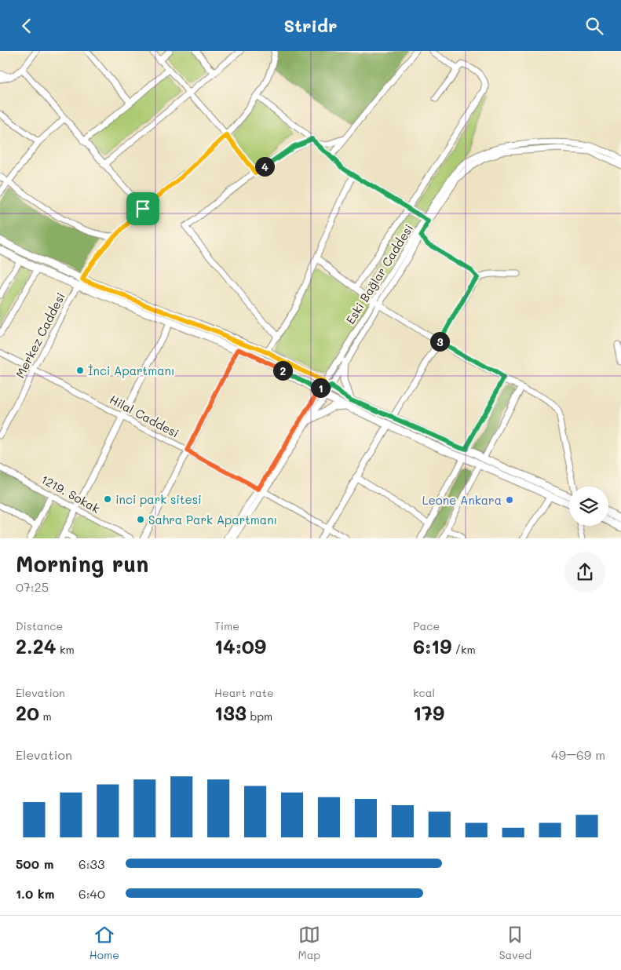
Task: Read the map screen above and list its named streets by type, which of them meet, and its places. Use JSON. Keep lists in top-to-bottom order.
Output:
{
  "streets": {
    "street": [
      "Eski Bağlar Caddesi",
      "Merkez Caddesi",
      "Hilal Caddesi",
      "1219. Sokak"
    ]
  },
  "crossings": [
    ["Eski Bağlar Caddesi", "Hilal Caddesi"],
    ["Merkez Caddesi", "Hilal Caddesi"]
  ],
  "places": [
    "İnci Apartmanı",
    "inci park sitesi",
    "Leone Ankara",
    "Sahra Park Apartmanı"
  ],
  "page": {
    "header": "Stridr",
    "pins": [
      "4",
      "3",
      "2",
      "1"
    ],
    "heading": ["Morning run", "07:25"],
    "stats": [
      ["Distance", "2.24 km"],
      ["Time", "14:09"],
      ["Pace", "6:19 /km"],
      ["Elevation", "20 m"],
      ["Heart rate", "133 bpm"],
      ["kcal", "179"]
    ],
    "chart": ["Elevation", "49–69 m"],
    "list": [
      {
        "name": "500 m",
        "note": "6:33"
      },
      {
        "name": "1.0 km",
        "note": "6:40"
      }
    ],
    "tabs": ["Home", "Map", "Saved"]
  }
}
